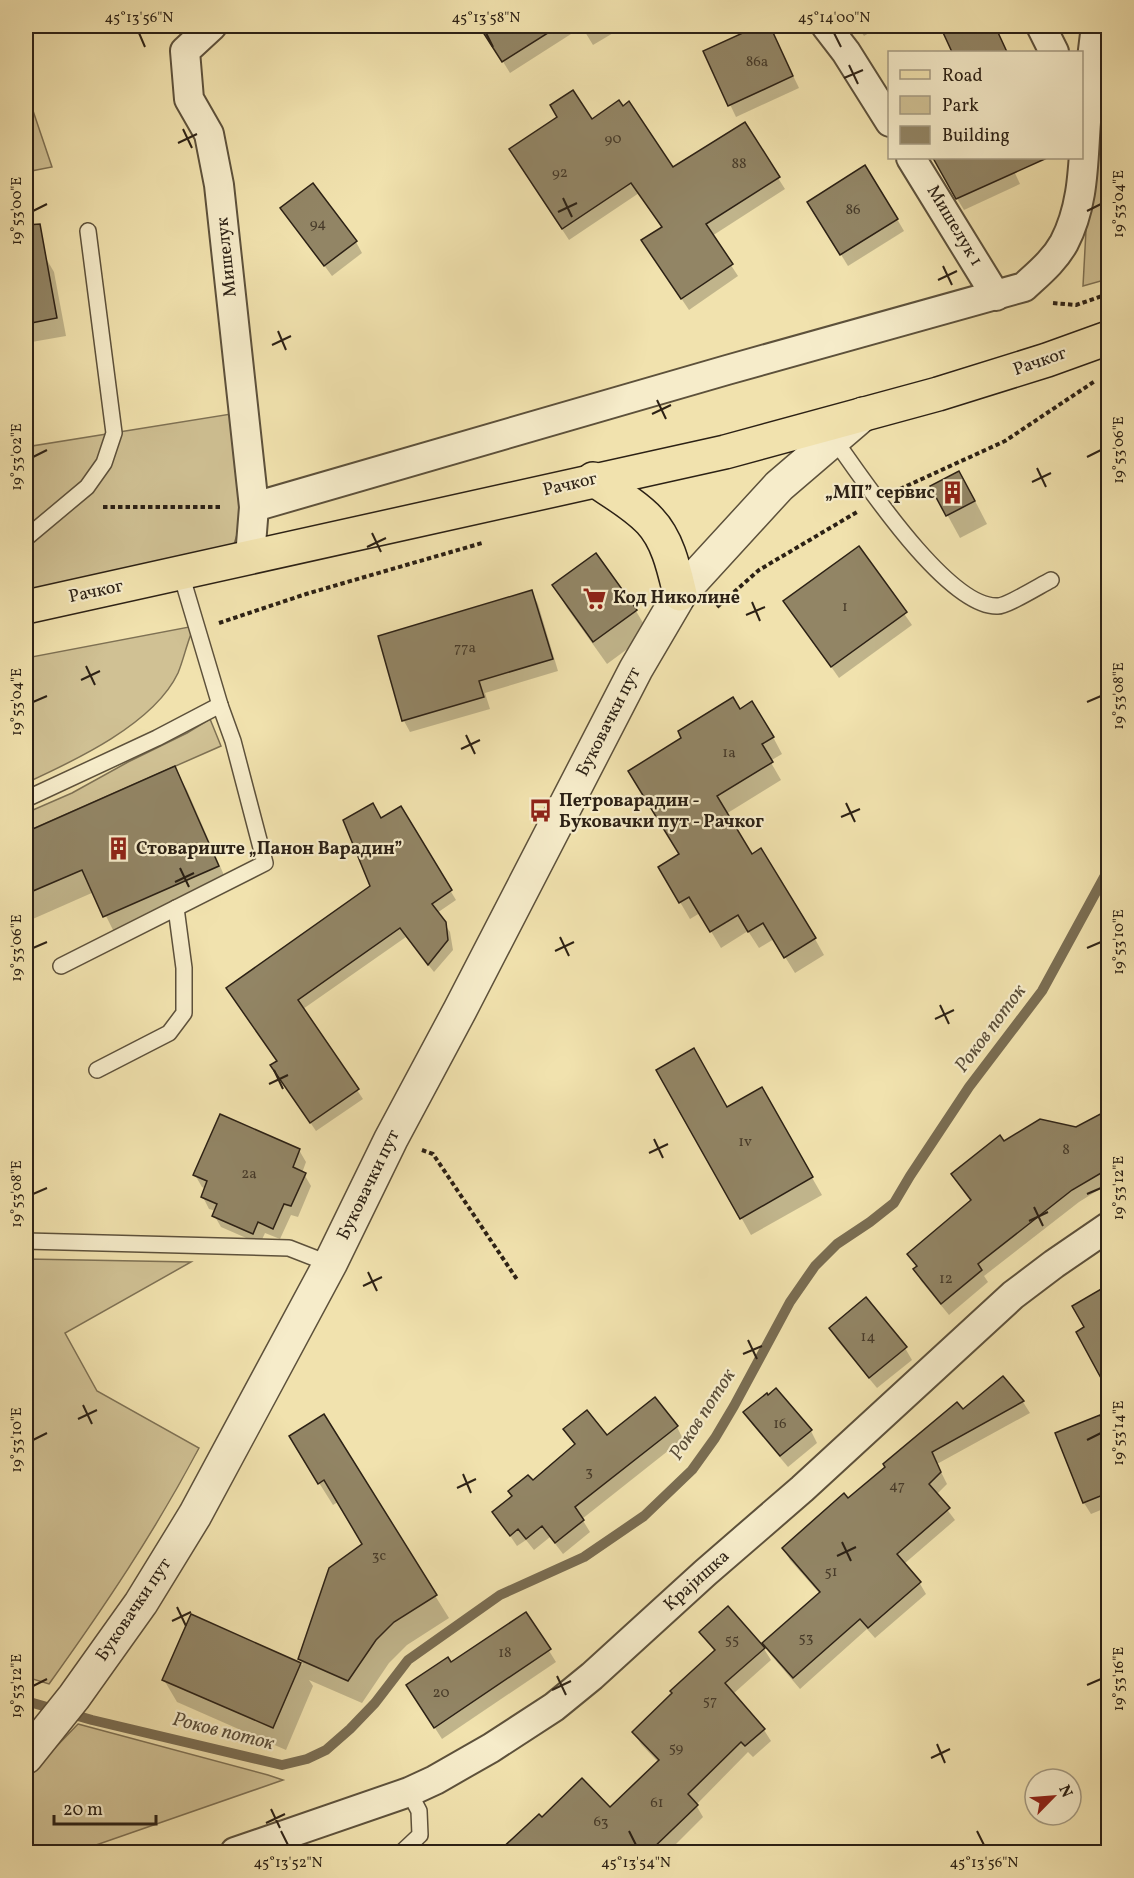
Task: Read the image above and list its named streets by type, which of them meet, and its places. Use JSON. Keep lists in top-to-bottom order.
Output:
{
  "streets": {
    "main road": ["Рачког"],
    "street": [
      "Мишелук 1",
      "Мишелук",
      "Буковачки пут",
      "Крајишка"
    ]
  },
  "crossings": [
    ["Рачког", "Буковачки пут"]
  ],
  "water": ["Роков поток"],
  "places": {
    "building": ["„МП” сервис", "Стовариште „Панон Варадин”"],
    "supermarket": ["Код Николине"],
    "bus stop": ["Петроварадин - Буковачки пут - Рачког"]
  },
  "house_numbers": [
    "86a",
    "90",
    "88",
    "92",
    "86",
    "94",
    "1",
    "77a",
    "1a",
    "1v",
    "8",
    "2a",
    "12",
    "14",
    "16",
    "3",
    "47",
    "3c",
    "51",
    "53",
    "55",
    "18",
    "20",
    "57",
    "59",
    "61",
    "63"
  ],
  "legend": ["Road", "Park", "Building"],
  "scale_bar": "20 m",
  "north": "top right",
  "coordinates": [
    "45°13'56\"N",
    "45°13'58\"N",
    "45°14'00\"N",
    "19°53'04\"E",
    "19°53'00\"E",
    "19°53'06\"E",
    "19°53'02\"E",
    "19°53'08\"E",
    "19°53'10\"E",
    "19°53'12\"E",
    "19°53'14\"E",
    "19°53'16\"E",
    "45°13'52\"N",
    "45°13'54\"N"
  ]
}
